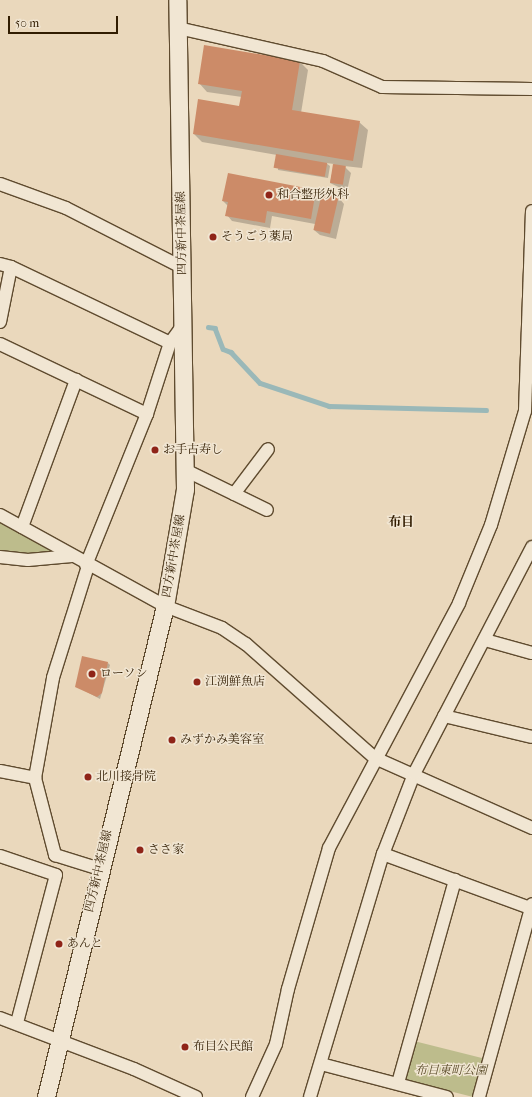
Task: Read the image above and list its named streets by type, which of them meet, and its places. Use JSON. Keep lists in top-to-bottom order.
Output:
{
  "streets": {
    "main road": ["四方新中茶屋線"]
  },
  "districts": ["布目"],
  "parks": ["布目東町公園"],
  "places": [
    "和合整形外科",
    "そうごう薬局",
    "お手古寿し",
    "ローソン",
    "江渕鮮魚店",
    "みずかみ美容室",
    "北川接骨院",
    "ささ家",
    "あんと",
    "布目公民館"
  ],
  "scale_bar": "50 m"
}
